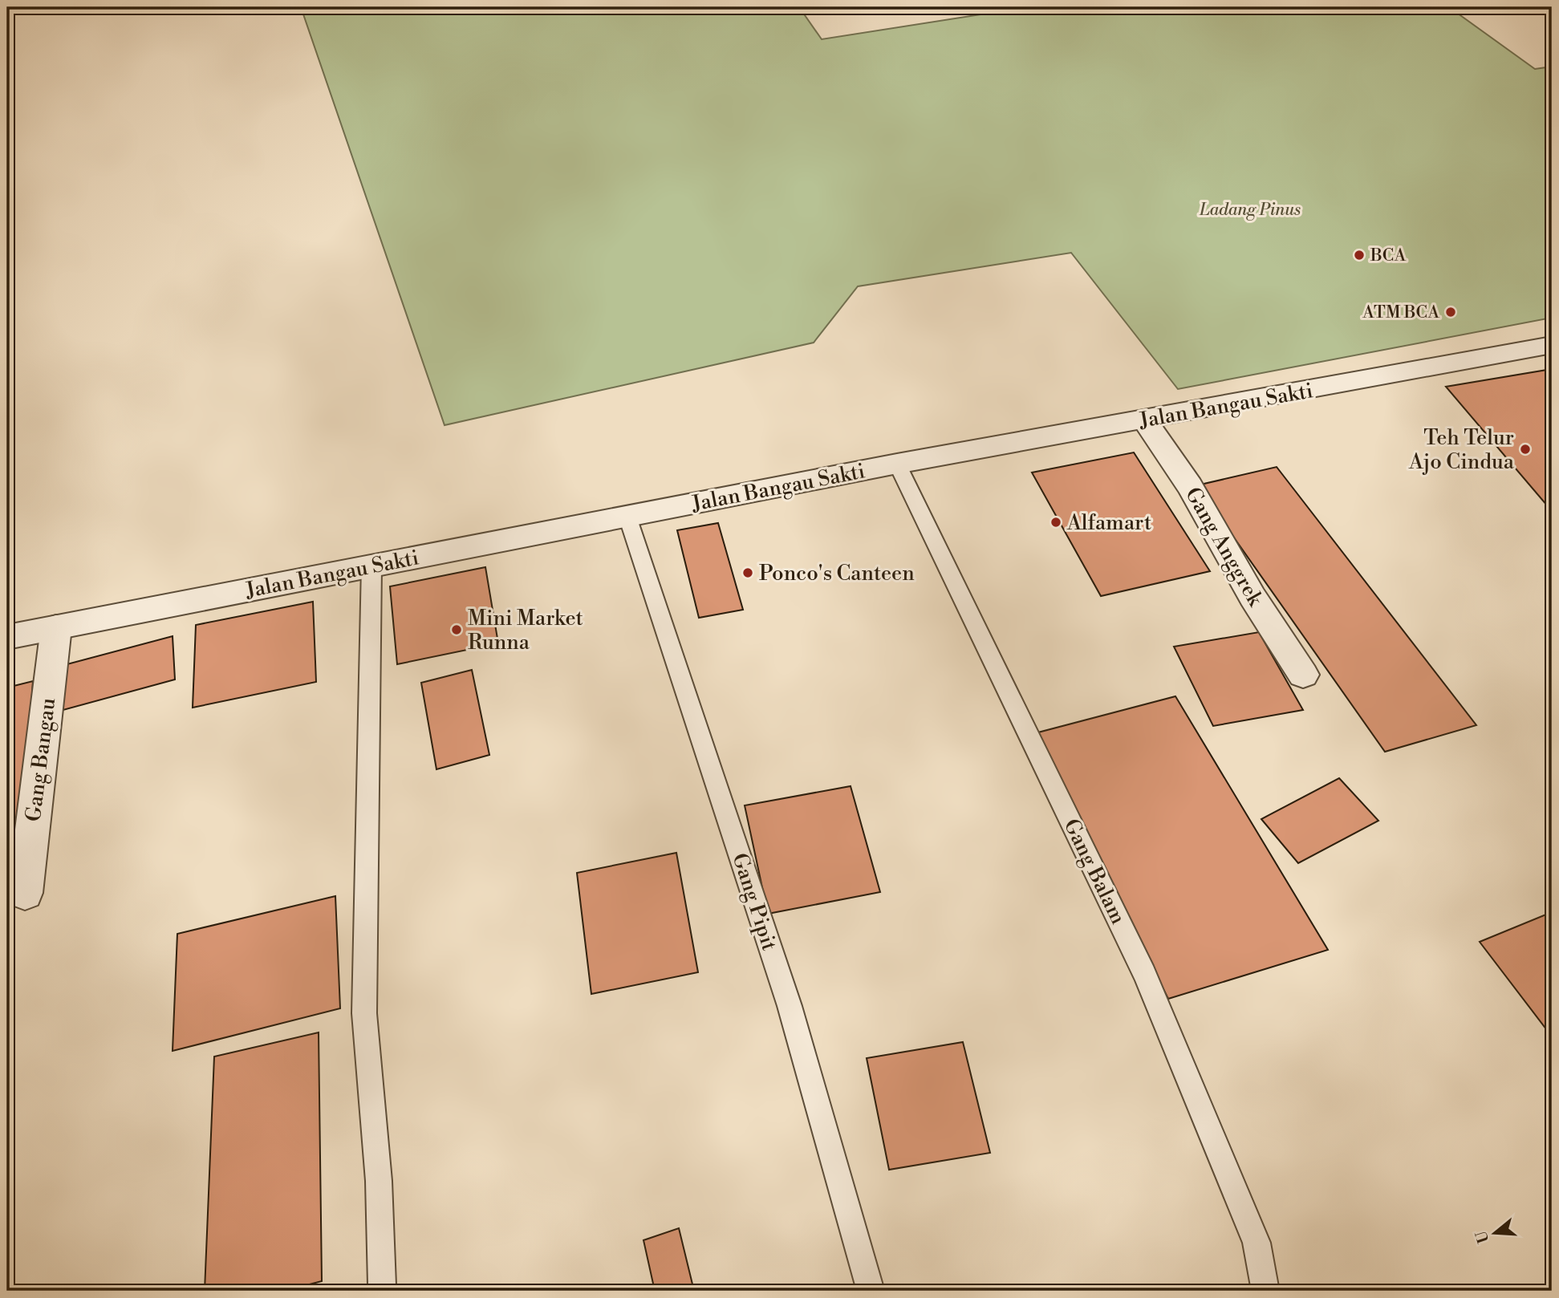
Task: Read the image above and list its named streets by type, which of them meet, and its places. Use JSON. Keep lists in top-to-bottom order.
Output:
{
  "streets": {
    "street": ["Jalan Bangau Sakti", "Gang Anggrek", "Gang Bangau"],
    "lane": ["Gang Balam", "Gang Pipit"]
  },
  "crossings": [
    ["Jalan Bangau Sakti", "Gang Anggrek"],
    ["Jalan Bangau Sakti", "Gang Bangau"],
    ["Jalan Bangau Sakti", "Gang Balam"],
    ["Jalan Bangau Sakti", "Gang Pipit"]
  ],
  "parks": ["Ladang Pinus"],
  "places": [
    "BCA",
    "ATM BCA",
    "Teh Telur Ajo Cindua",
    "Alfamart",
    "Ponco's Canteen",
    "Mini Market Runna"
  ],
  "north": "left"
}
